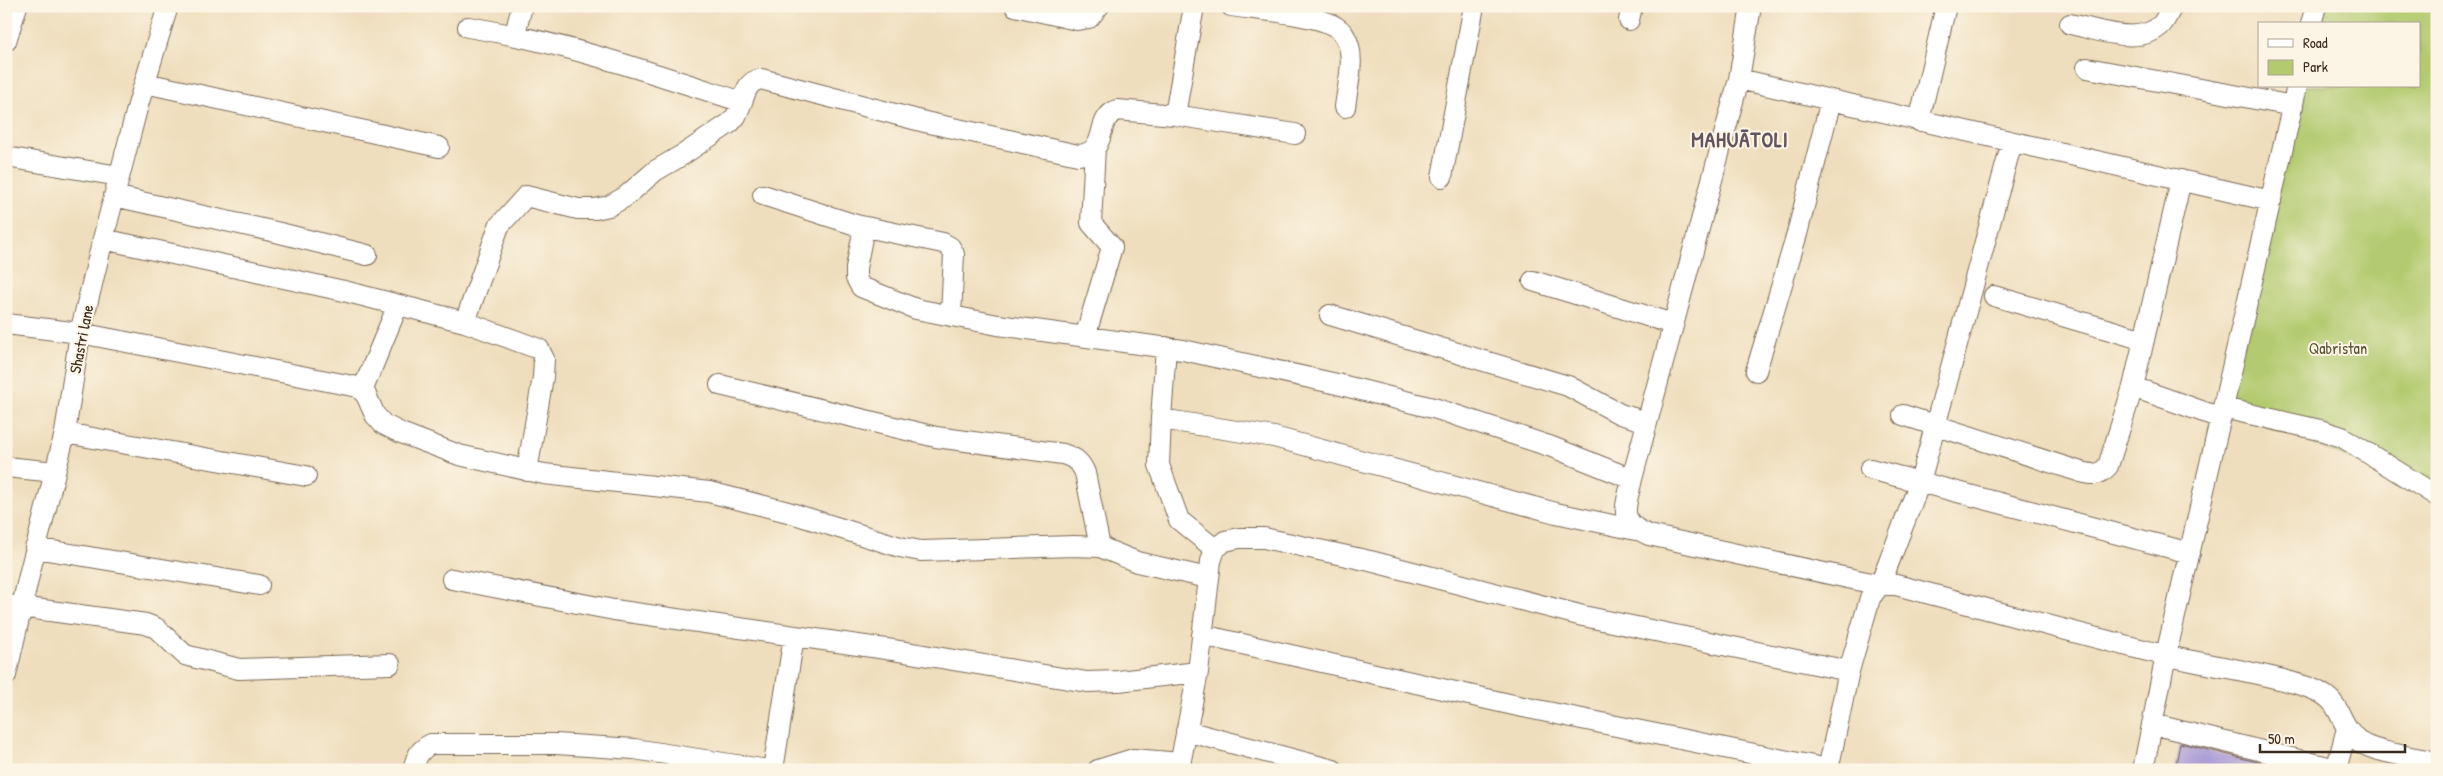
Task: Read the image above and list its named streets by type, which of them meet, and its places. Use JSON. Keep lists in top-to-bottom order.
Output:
{
  "streets": {
    "street": ["Shastri lane"]
  },
  "districts": ["MAHUĀTOLI"],
  "parks": ["Qabristan"],
  "legend": ["Road", "Park"],
  "scale_bar": "50 m"
}
